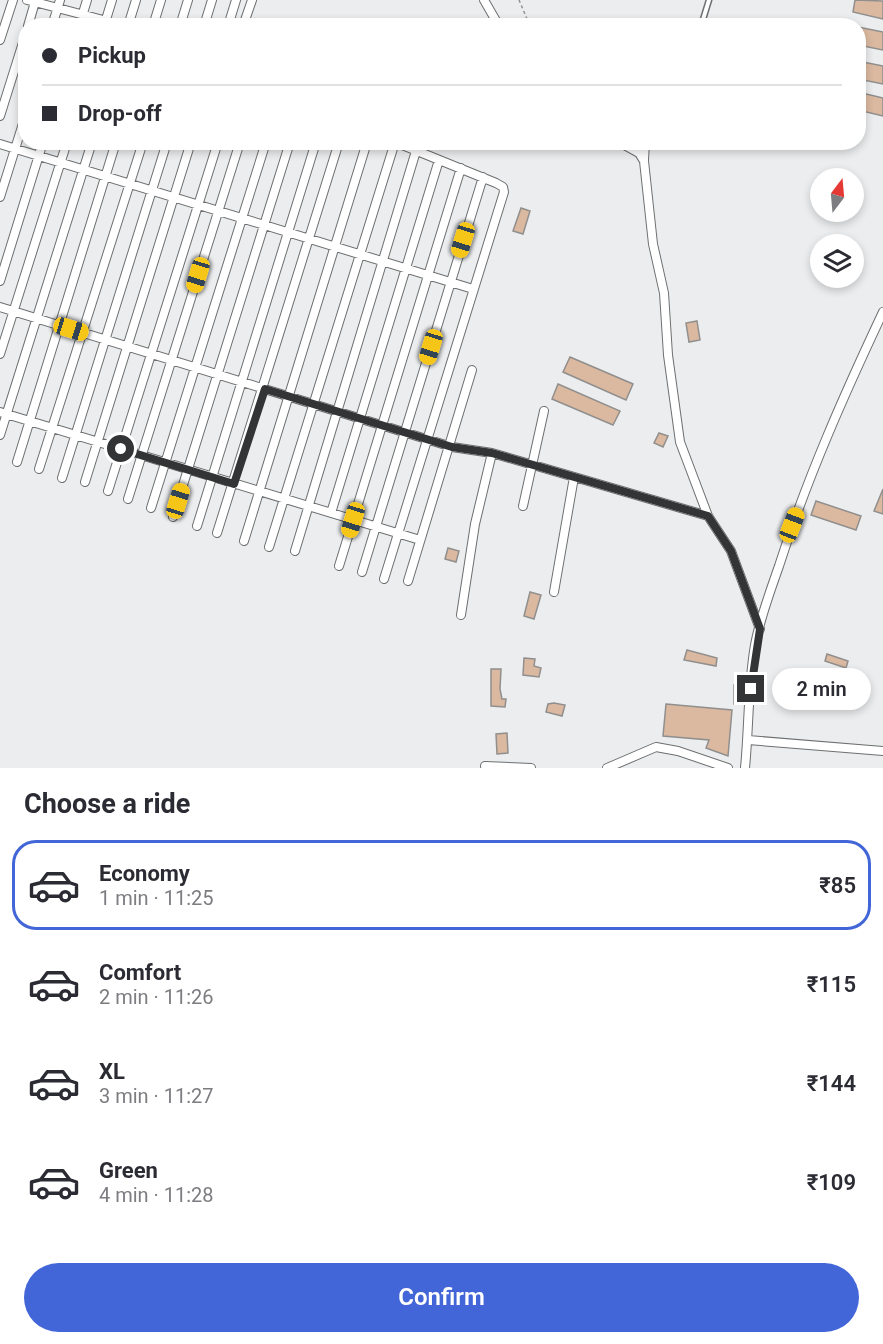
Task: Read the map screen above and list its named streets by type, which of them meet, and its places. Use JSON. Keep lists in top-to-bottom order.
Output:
{
  "north": "top",
  "page": {
    "banner": ["Pickup", "Drop-off"],
    "bubble": "2 min",
    "heading": "Choose a ride",
    "list": [
      {
        "name": "Economy",
        "note": "1 min · 11:25",
        "value": "₹85"
      },
      {
        "name": "Comfort",
        "note": "2 min · 11:26",
        "value": "₹115"
      },
      {
        "name": "XL",
        "note": "3 min · 11:27",
        "value": "₹144"
      },
      {
        "name": "Green",
        "note": "4 min · 11:28",
        "value": "₹109"
      }
    ],
    "buttons": "Confirm"
  }
}
